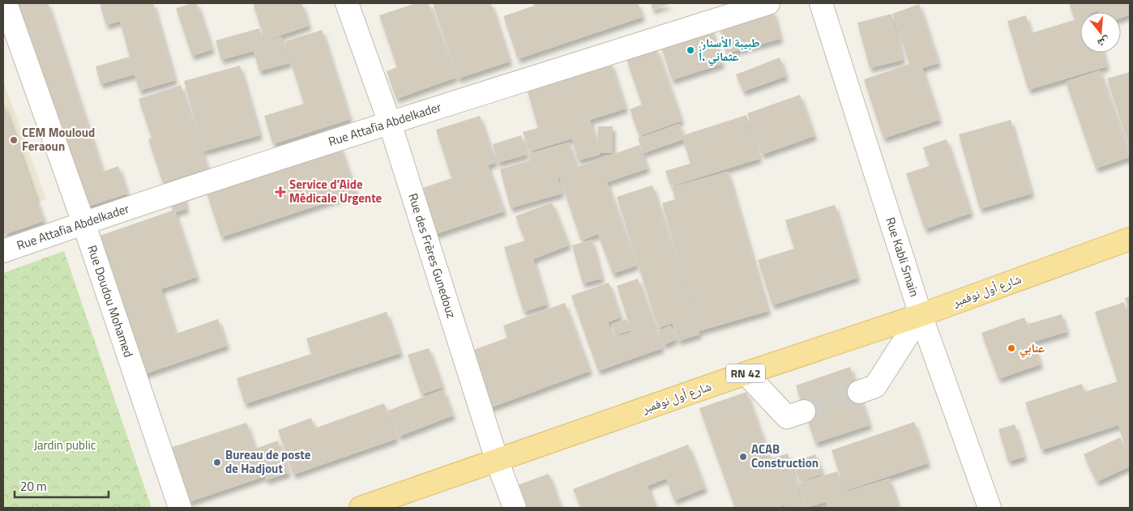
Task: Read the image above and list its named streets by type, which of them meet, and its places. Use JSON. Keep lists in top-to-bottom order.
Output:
{
  "streets": {
    "main road": ["شارع أول نوفمبر", "RN 42"],
    "street": [
      "Rue Attafia Abdelkader",
      "Rue des Frères Gunedouz",
      "Rue Kabli Smain",
      "Rue Doudou Mohamed"
    ]
  },
  "crossings": [
    ["Rue Attafia Abdelkader", "Rue des Frères Gunedouz"],
    ["Rue Attafia Abdelkader", "Rue Doudou Mohamed"],
    ["Rue des Frères Gunedouz", "شارع أول نوفمبر"],
    ["Rue Kabli Smain", "شارع أول نوفمبر"]
  ],
  "parks": ["Jardin public"],
  "places": {
    "other": [
      "طبيبة الأسنان عثماني .أ",
      "CEM Mouloud Feraoun",
      "عنابي",
      "ACAB Construction",
      "Bureau de poste de Hadjout"
    ],
    "health": ["Service d’Aide Médicale Urgente"]
  },
  "scale_bar": "20 m",
  "north": "bottom"
}
